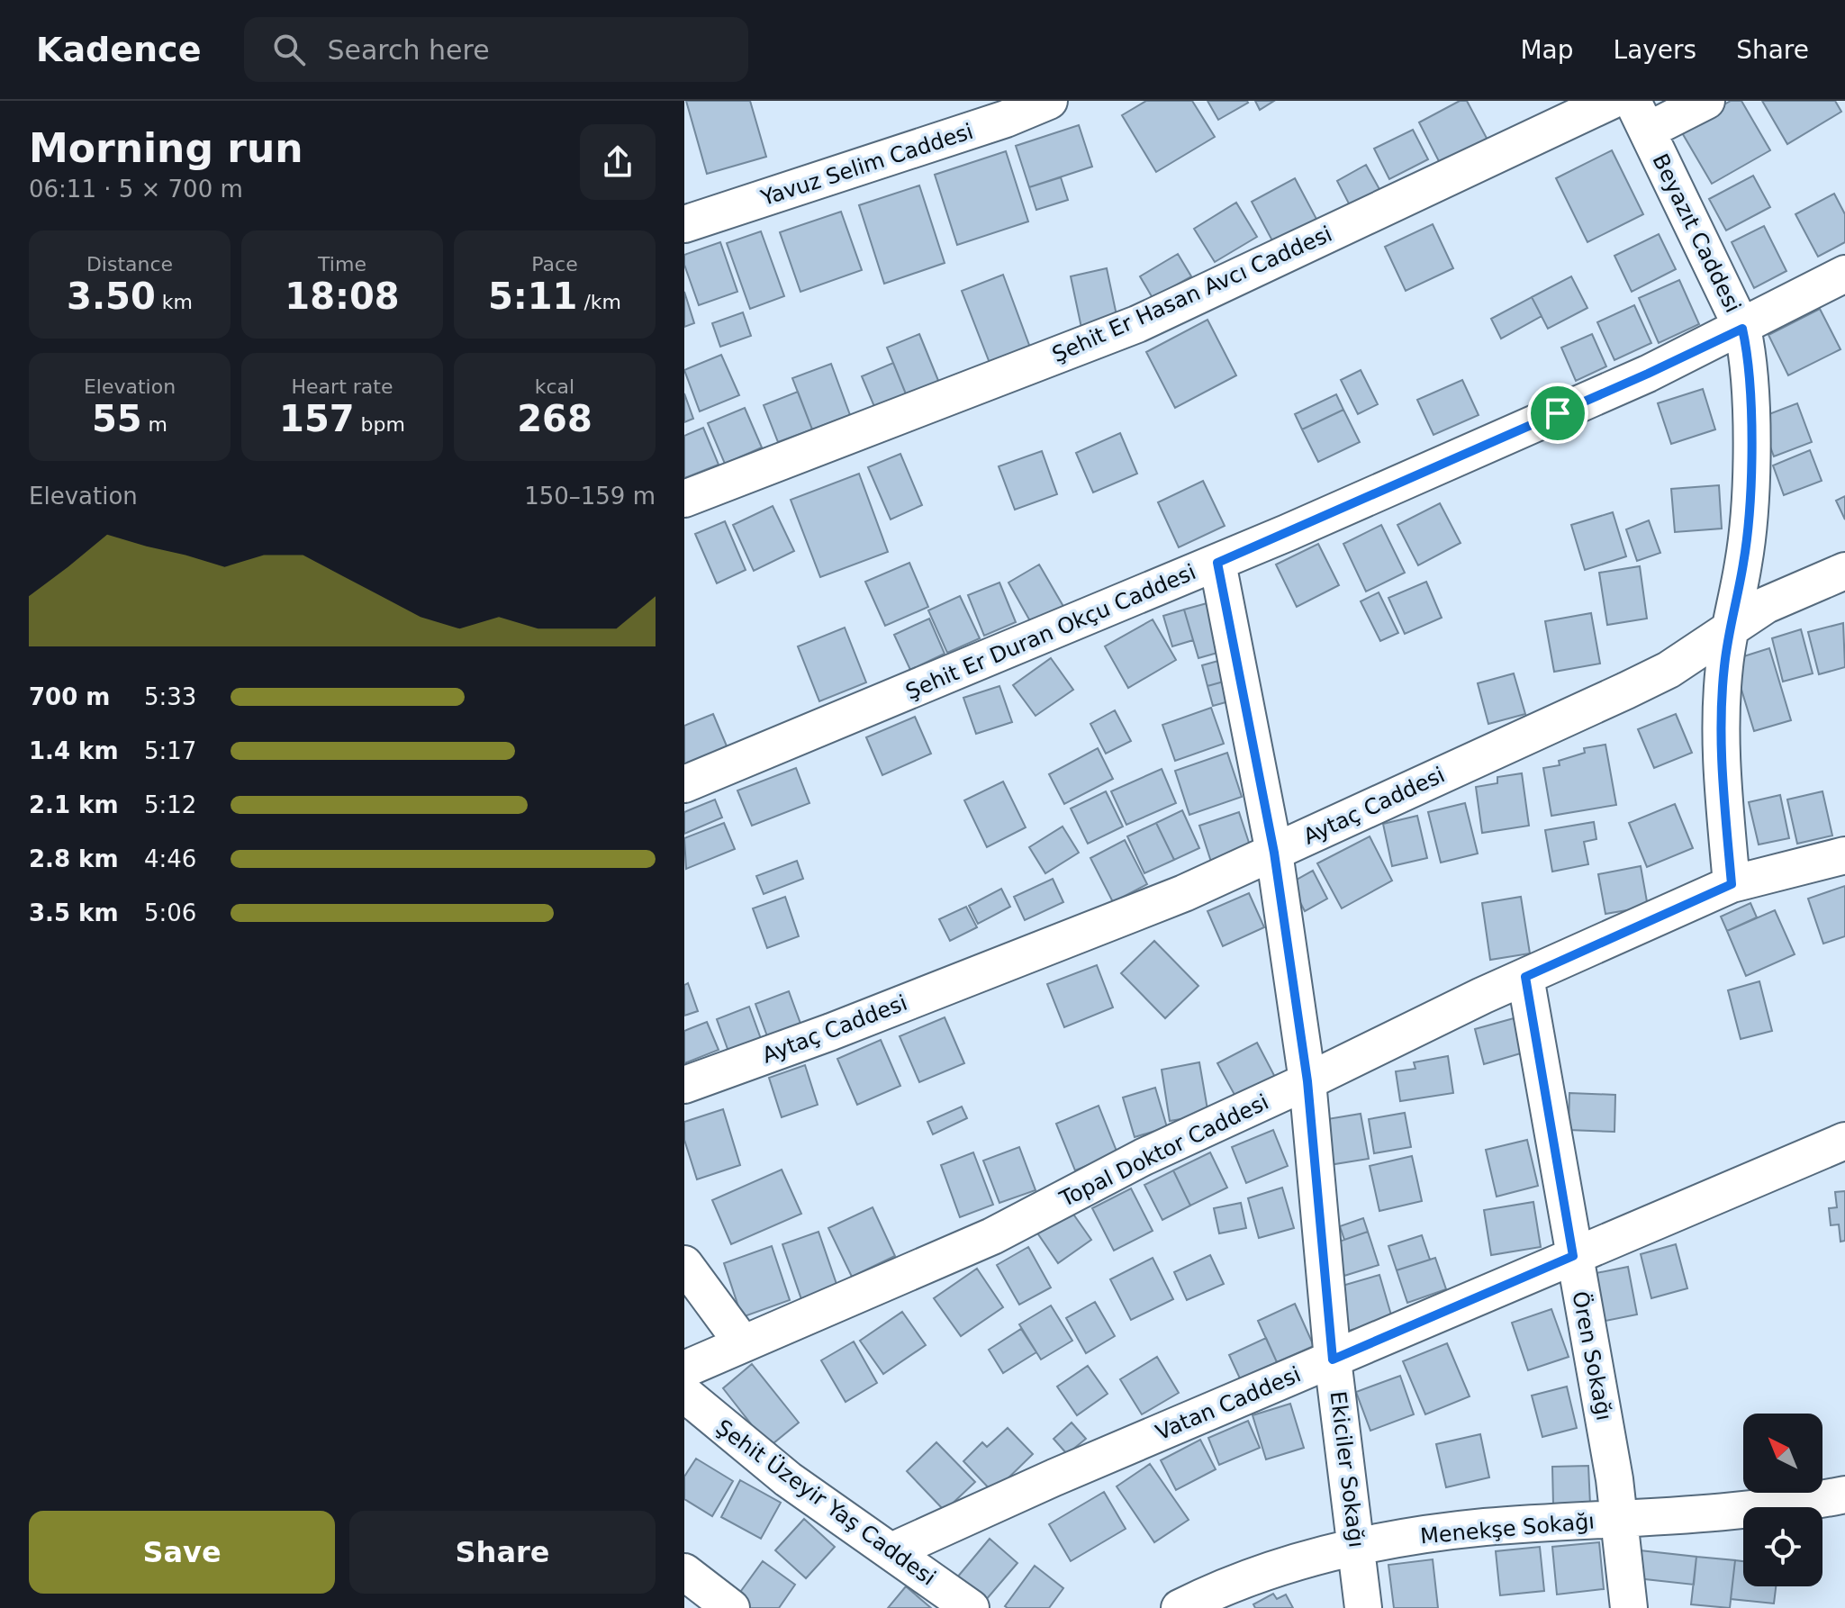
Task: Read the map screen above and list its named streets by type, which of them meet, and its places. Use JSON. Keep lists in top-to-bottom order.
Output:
{
  "streets": {
    "street": [
      "Yavuz Selim Caddesi",
      "Beyazıt Caddesi",
      "Şehit Er Hasan Avcı Caddesi",
      "Şehit Er Duran Okçu Caddesi",
      "Aytaç Caddesi",
      "Topal Doktor Caddesi",
      "Ören Sokağı",
      "Vatan Caddesi",
      "Ekiciler Sokağı",
      "Şehit Üzeyir Yaş Caddesi",
      "Menekşe Sokağı"
    ]
  },
  "crossings": [
    ["Beyazıt Caddesi", "Şehit Er Duran Okçu Caddesi"],
    ["Beyazıt Caddesi", "Aytaç Caddesi"],
    ["Beyazıt Caddesi", "Topal Doktor Caddesi"],
    ["Şehit Er Duran Okçu Caddesi", "Ekiciler Sokağı"],
    ["Aytaç Caddesi", "Ekiciler Sokağı"],
    ["Topal Doktor Caddesi", "Ören Sokağı"],
    ["Topal Doktor Caddesi", "Ekiciler Sokağı"],
    ["Ören Sokağı", "Vatan Caddesi"],
    ["Ören Sokağı", "Menekşe Sokağı"],
    ["Vatan Caddesi", "Ekiciler Sokağı"],
    ["Vatan Caddesi", "Şehit Üzeyir Yaş Caddesi"],
    ["Ekiciler Sokağı", "Menekşe Sokağı"]
  ],
  "north": "top left",
  "page": {
    "header": "Kadence",
    "search": "Search here",
    "nav": ["Map", "Layers", "Share"],
    "heading": ["Morning run", "06:11 · 5 × 700 m"],
    "stats": [
      ["Distance", "3.50 km"],
      ["Time", "18:08"],
      ["Pace", "5:11 /km"],
      ["Elevation", "55 m"],
      ["Heart rate", "157 bpm"],
      ["kcal", "268"]
    ],
    "chart": ["Elevation", "150–159 m"],
    "list": [
      {
        "name": "700 m",
        "note": "5:33"
      },
      {
        "name": "1.4 km",
        "note": "5:17"
      },
      {
        "name": "2.1 km",
        "note": "5:12"
      },
      {
        "name": "2.8 km",
        "note": "4:46"
      },
      {
        "name": "3.5 km",
        "note": "5:06"
      }
    ],
    "buttons": ["Save", "Share"]
  }
}
